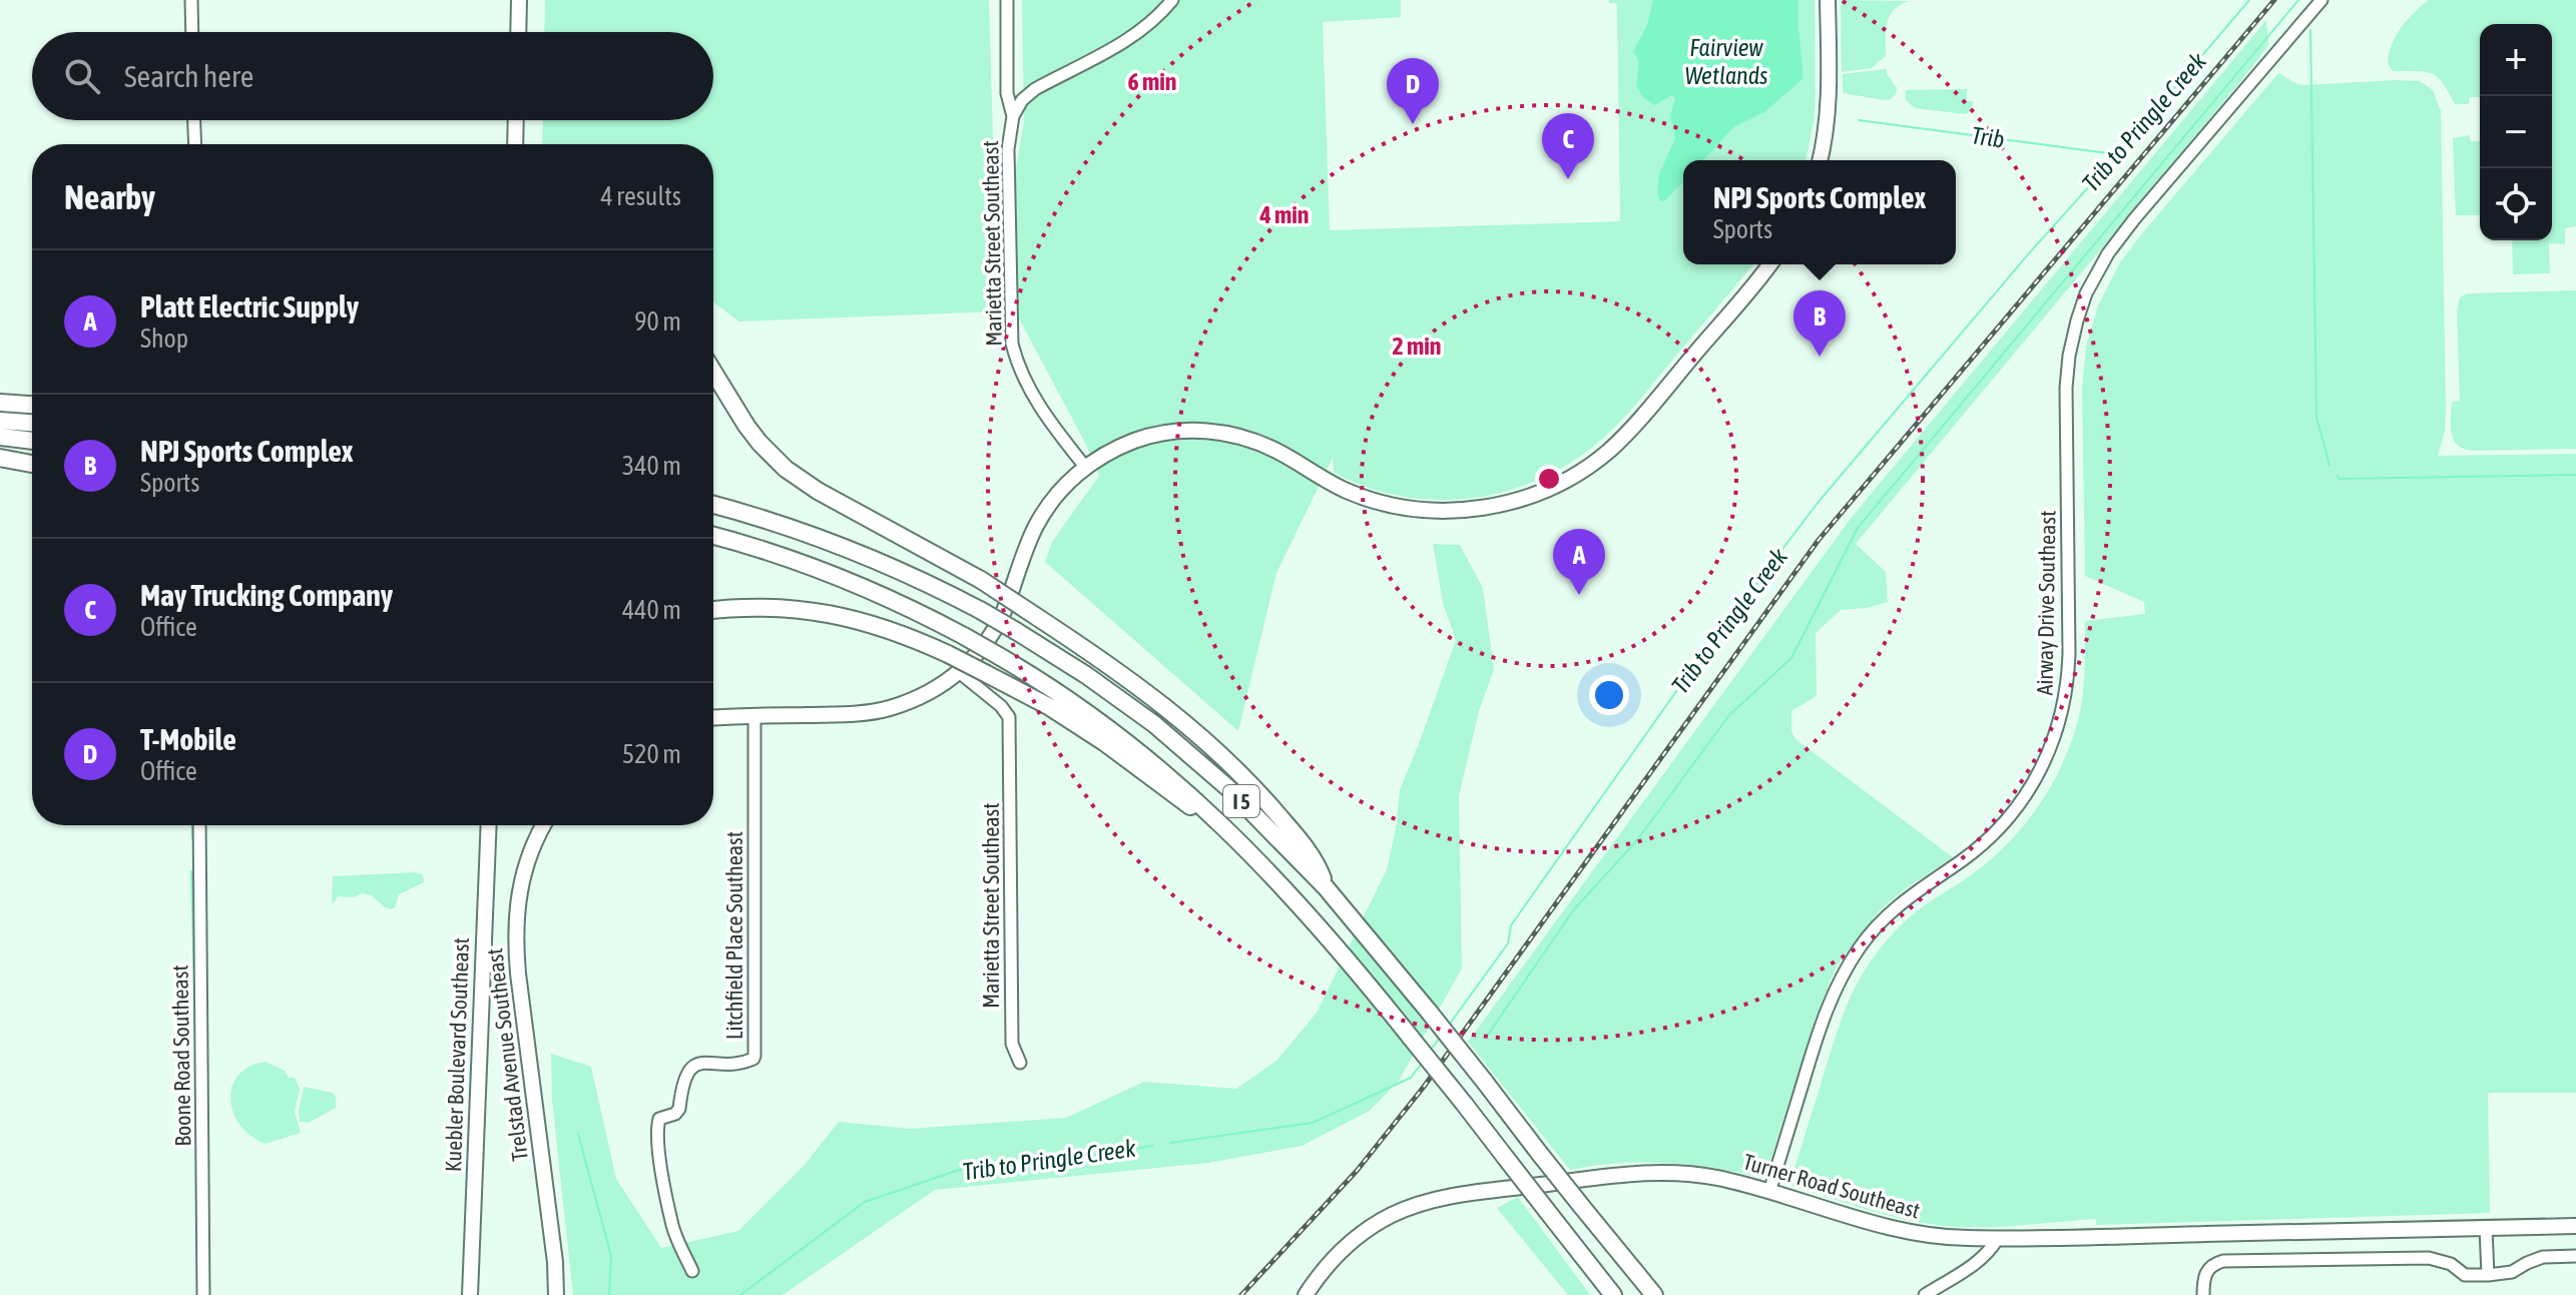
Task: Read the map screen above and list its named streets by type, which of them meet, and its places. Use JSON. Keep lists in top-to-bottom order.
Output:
{
  "streets": {
    "highway": ["I 5"],
    "main road": ["Kuebler Boulevard Southeast", "Trelstad Avenue Southeast", "Turner Road Southeast"],
    "street": [
      "Marietta Street Southeast",
      "Airway Drive Southeast",
      "Litchfield Place Southeast",
      "Boone Road Southeast"
    ]
  },
  "crossings": [
    ["Airway Drive Southeast", "Turner Road Southeast"]
  ],
  "water": ["Fairview Wetlands", "Trib to Pringle Creek", "Trib"],
  "page": {
    "map_buttons": ["+", "−"],
    "search": "Search here",
    "pins": [
      "D",
      "C",
      "B",
      "A"
    ],
    "heading": ["Nearby", "4 results"],
    "popup": ["NPJ Sports Complex", "Sports"],
    "list": [
      {
        "mark": "A",
        "name": "Platt Electric Supply",
        "note": "Shop",
        "value": "90 m"
      },
      {
        "mark": "B",
        "name": "NPJ Sports Complex",
        "note": "Sports",
        "value": "340 m"
      },
      {
        "mark": "C",
        "name": "May Trucking Company",
        "note": "Office",
        "value": "440 m"
      },
      {
        "mark": "D",
        "name": "T-Mobile",
        "note": "Office",
        "value": "520 m"
      }
    ]
  },
  "rings": ["6 min", "4 min", "2 min"]
}
